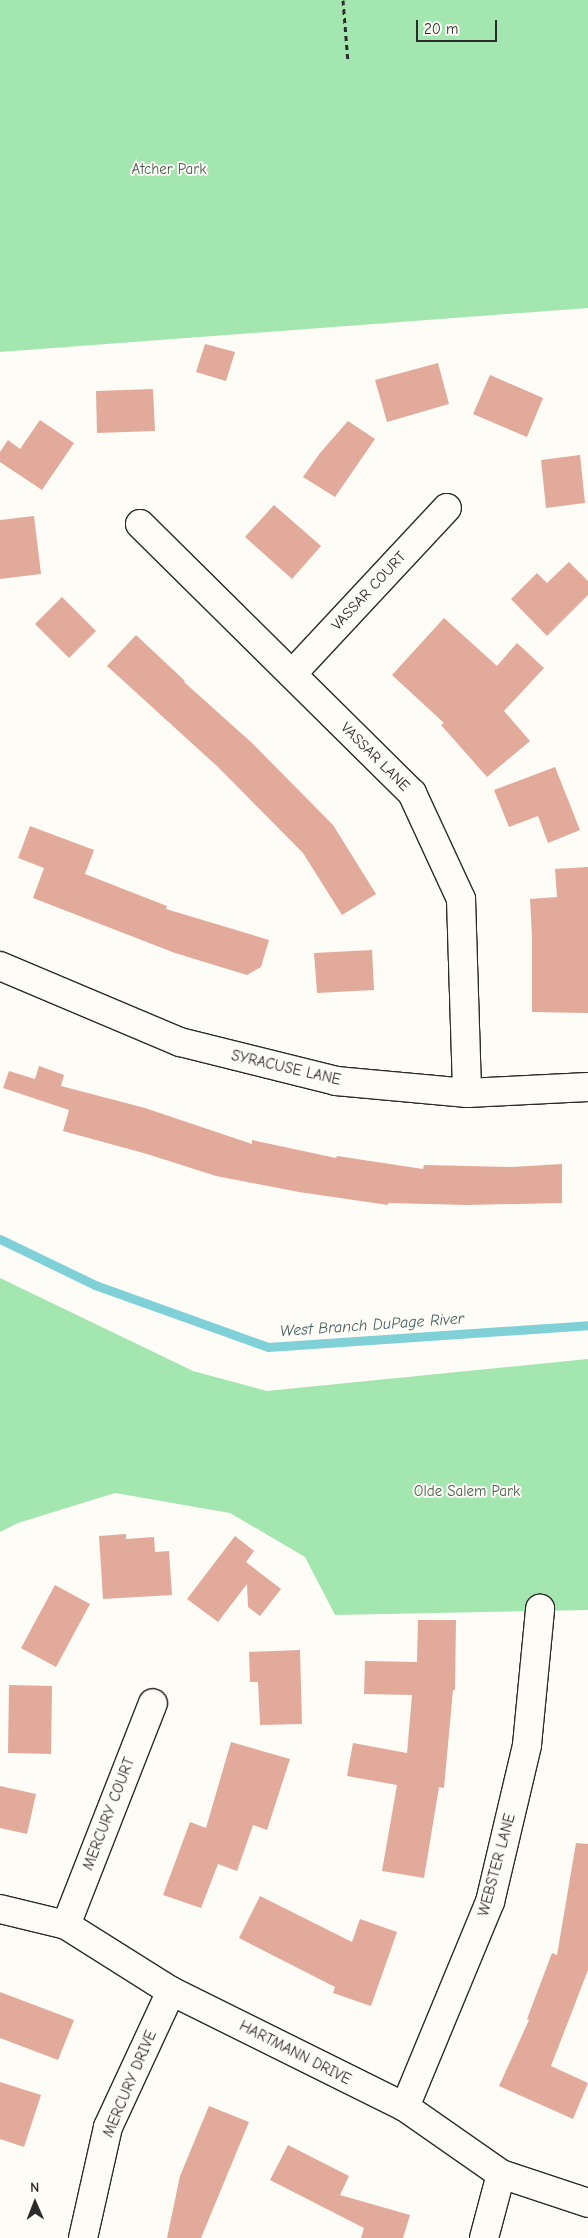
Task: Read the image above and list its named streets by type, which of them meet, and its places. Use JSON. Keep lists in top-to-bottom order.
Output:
{
  "streets": {
    "street": [
      "VASSAR COURT",
      "VASSAR LANE",
      "SYRACUSE LANE",
      "MERCURY COURT",
      "WEBSTER LANE",
      "HARTMANN DRIVE",
      "MERCURY DRIVE"
    ]
  },
  "crossings": [
    ["VASSAR COURT", "VASSAR LANE"],
    ["VASSAR LANE", "SYRACUSE LANE"],
    ["MERCURY COURT", "HARTMANN DRIVE"],
    ["WEBSTER LANE", "HARTMANN DRIVE"],
    ["HARTMANN DRIVE", "MERCURY DRIVE"]
  ],
  "water": ["West Branch DuPage River"],
  "parks": ["Atcher Park", "Olde Salem Park"],
  "scale_bar": "20 m",
  "north": "top"
}
